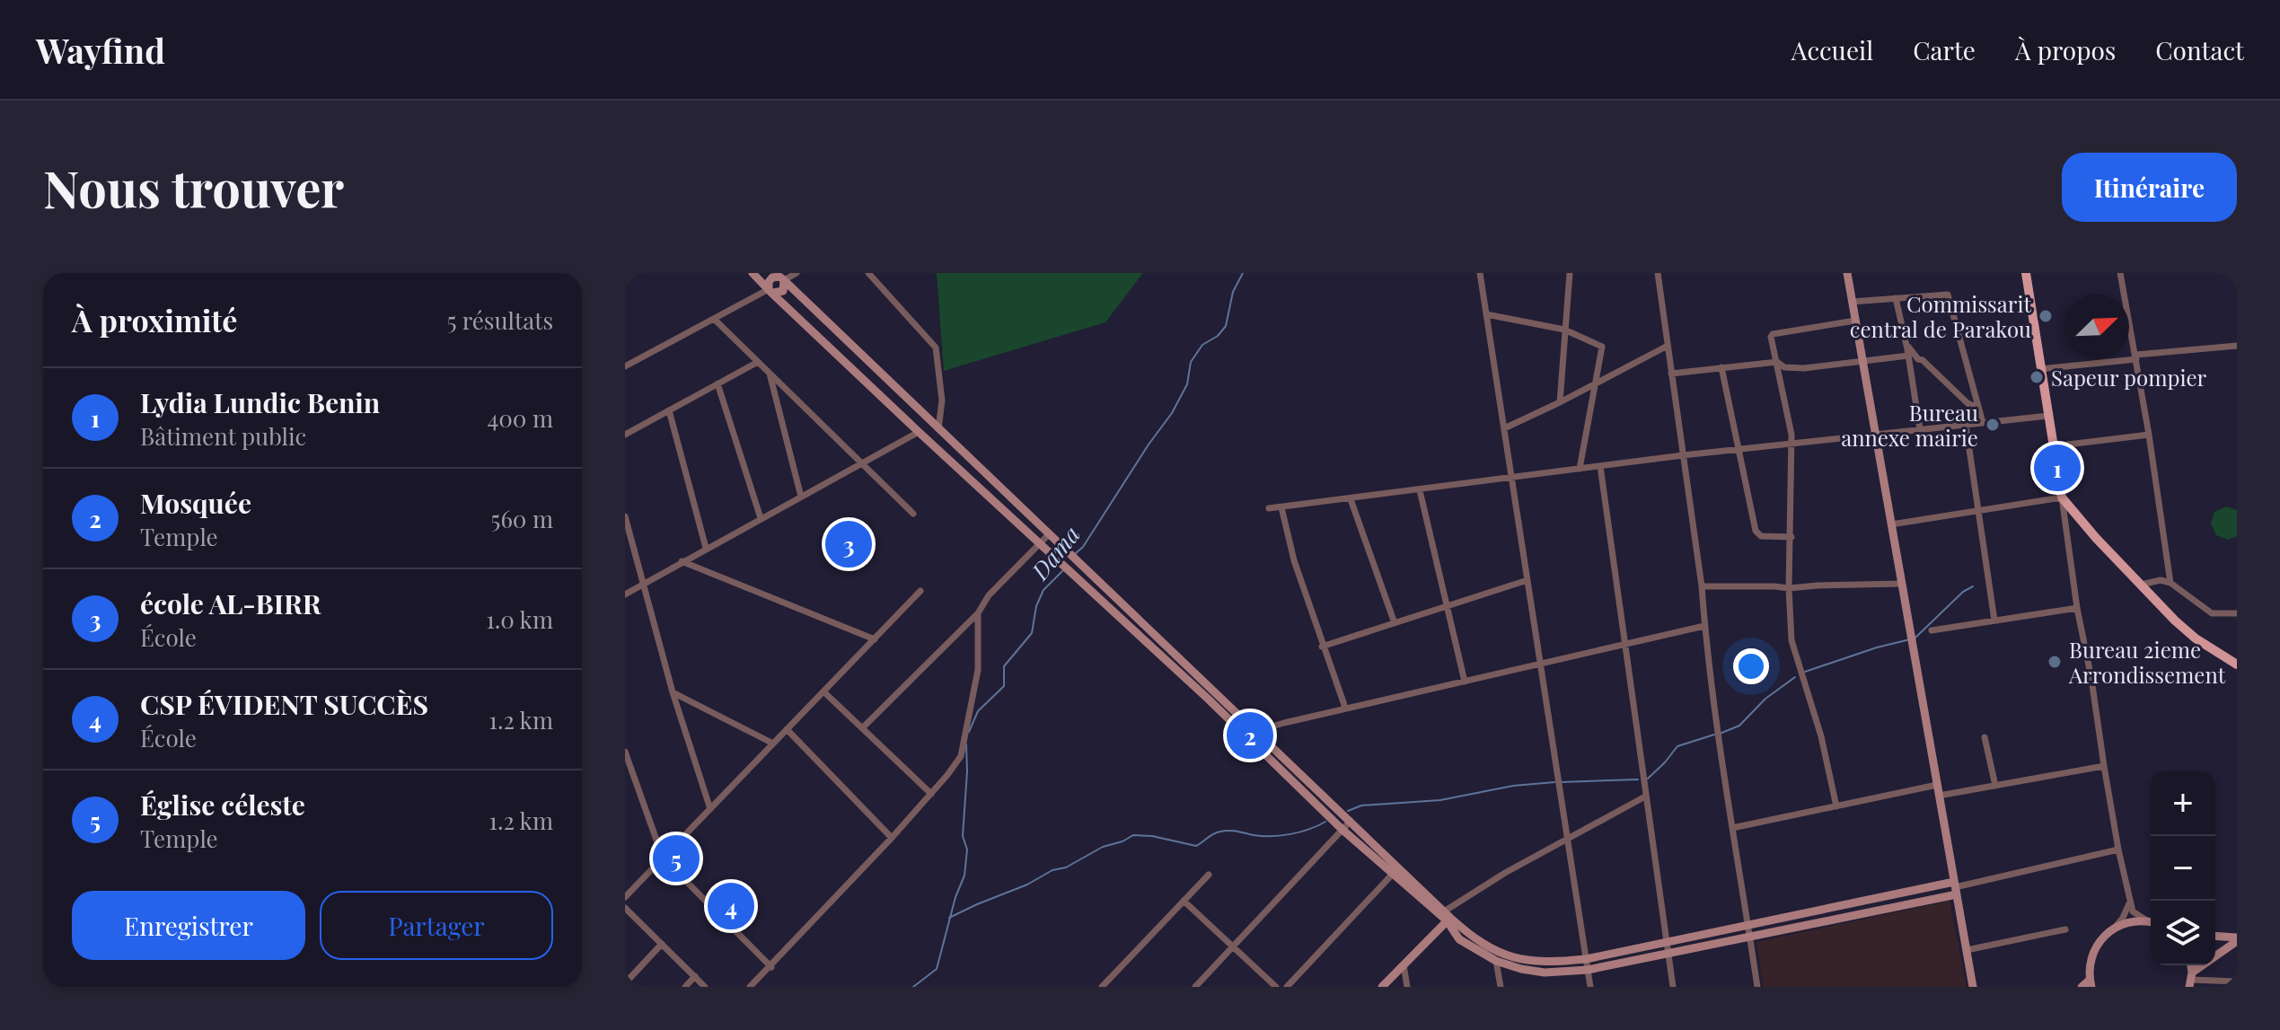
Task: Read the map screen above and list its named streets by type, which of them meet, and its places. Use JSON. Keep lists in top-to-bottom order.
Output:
{
  "water": ["Dama"],
  "places": [
    "Commissarit central de Parakou",
    "Sapeur pompier",
    "Bureau annexe mairie",
    "Bureau 2ieme Arrondissement"
  ],
  "north": "top right",
  "page": {
    "header": "Wayfind",
    "nav": [
      "Accueil",
      "Carte",
      "À propos",
      "Contact"
    ],
    "buttons": [
      "Itinéraire",
      ["Enregistrer", "Partager"]
    ],
    "title": "Nous trouver",
    "heading": ["À proximité", "5 résultats"],
    "list": [
      {
        "mark": "1",
        "name": "Lydia Lundic Benin",
        "note": "Bâtiment public",
        "value": "400 m"
      },
      {
        "mark": "2",
        "name": "Mosquée",
        "note": "Temple",
        "value": "560 m"
      },
      {
        "mark": "3",
        "name": "école AL-BIRR",
        "note": "École",
        "value": "1.0 km"
      },
      {
        "mark": "4",
        "name": "CSP ÉVIDENT SUCCÈS",
        "note": "École",
        "value": "1.2 km"
      },
      {
        "mark": "5",
        "name": "Église céleste",
        "note": "Temple",
        "value": "1.2 km"
      }
    ],
    "pins": [
      "1",
      "3",
      "2",
      "5",
      "4"
    ],
    "map_buttons": ["+", "−"]
  }
}
